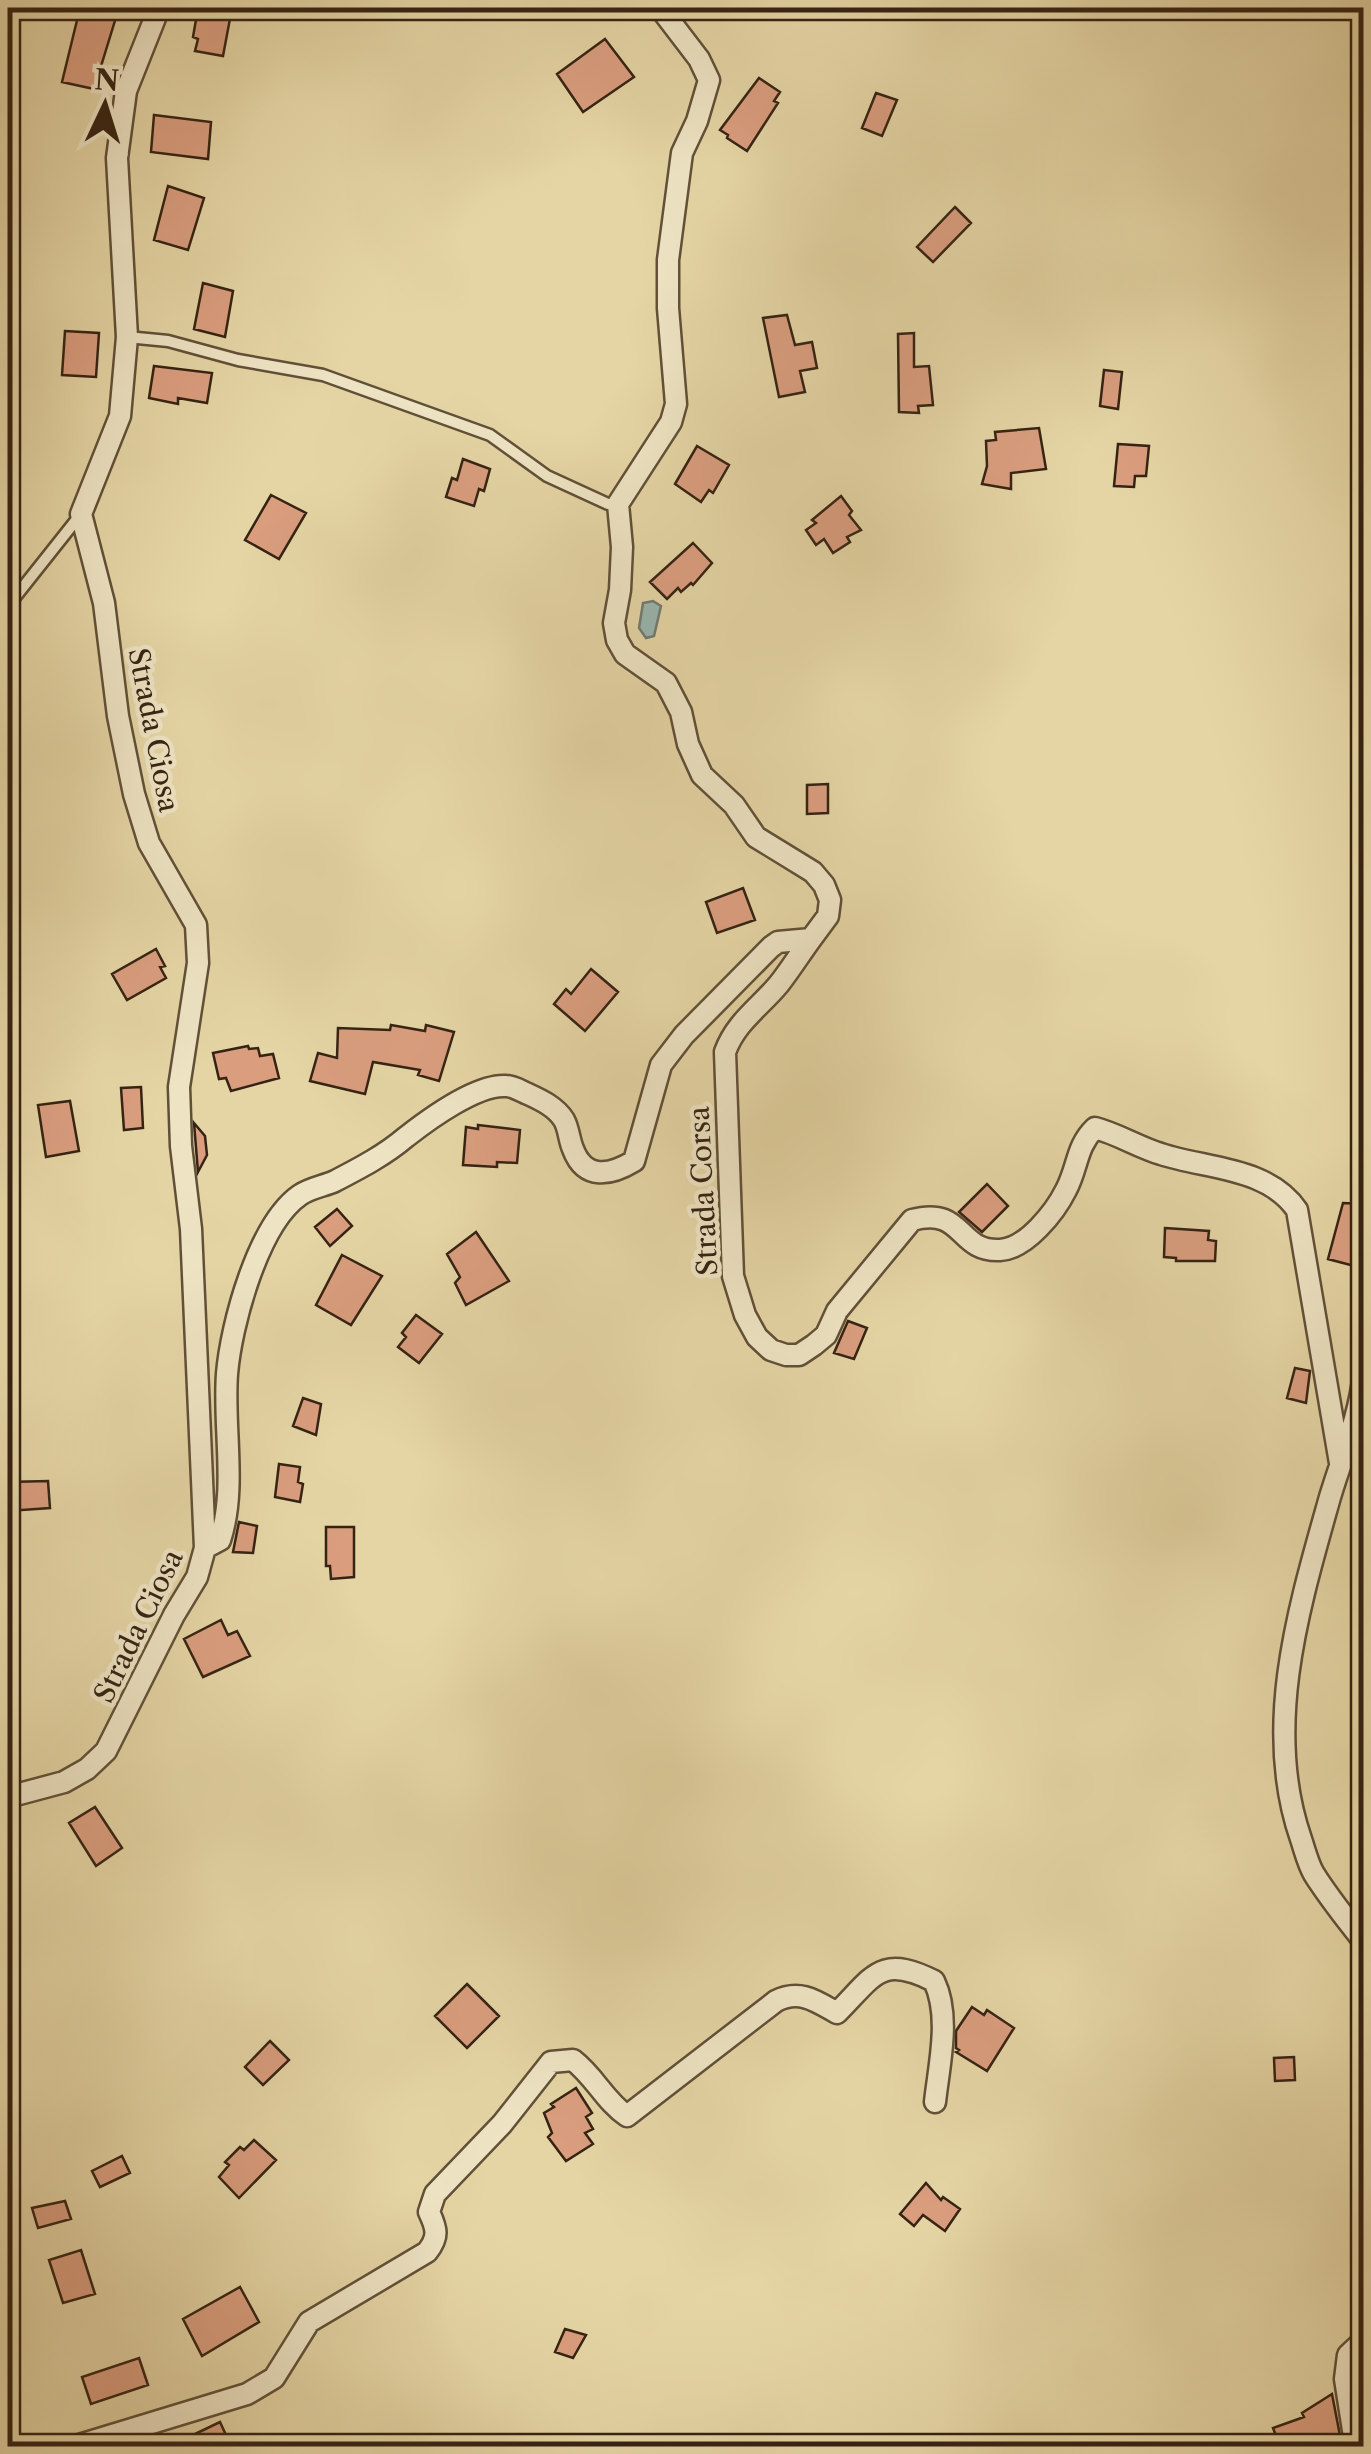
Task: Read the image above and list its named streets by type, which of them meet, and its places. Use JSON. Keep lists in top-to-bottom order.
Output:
{
  "streets": {
    "street": ["Strada Ciosa", "Strada Corsa"]
  },
  "crossings": [
    ["Strada Ciosa", "Strada Corsa"]
  ],
  "north": "top"
}
